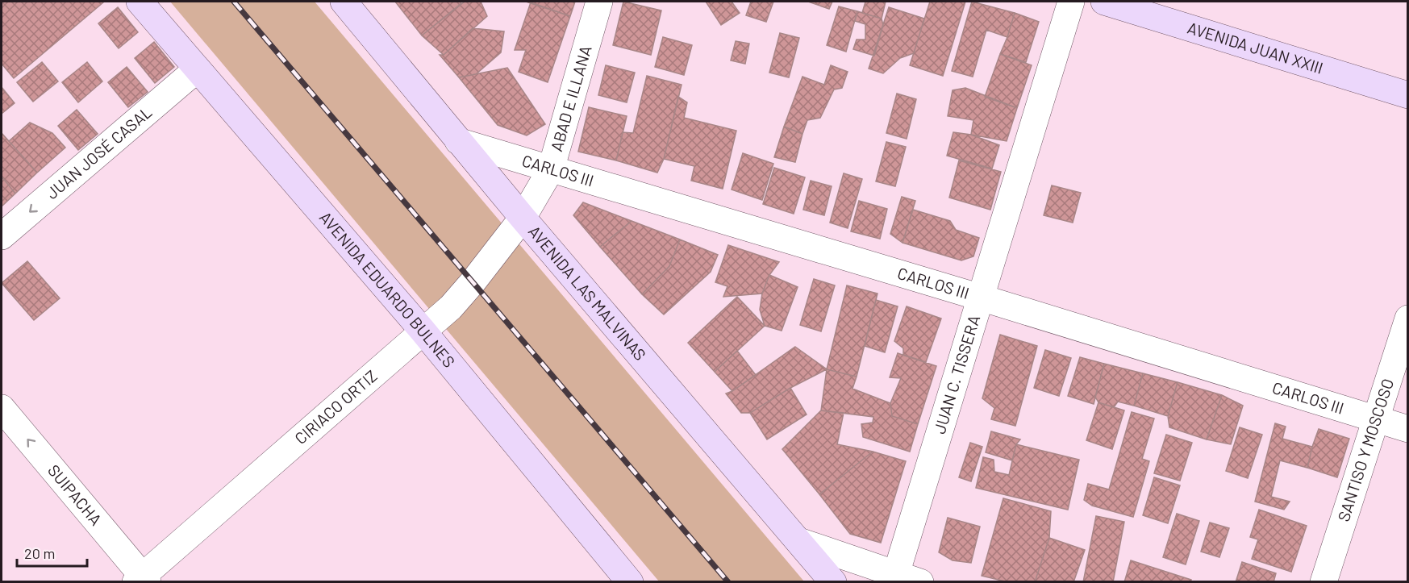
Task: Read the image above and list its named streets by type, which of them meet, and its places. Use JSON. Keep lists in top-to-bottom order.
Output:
{
  "streets": {
    "main road": ["AVENIDA JUAN XXIII", "AVENIDA EDUARDO BULNES", "AVENIDA LAS MALVINAS"],
    "street": [
      "ABAD E ILLANA",
      "JUAN JOSÉ CASAL",
      "CARLOS III",
      "JUAN C. TISSERA",
      "CIRIACO ORTIZ",
      "SANTISO Y MOSCOSO",
      "SUIPACHA"
    ]
  },
  "crossings": [
    ["ABAD E ILLANA", "CARLOS III"],
    ["ABAD E ILLANA", "AVENIDA LAS MALVINAS"],
    ["ABAD E ILLANA", "CIRIACO ORTIZ"],
    ["JUAN JOSÉ CASAL", "AVENIDA EDUARDO BULNES"],
    ["CARLOS III", "AVENIDA LAS MALVINAS"],
    ["CARLOS III", "JUAN C. TISSERA"],
    ["CARLOS III", "SANTISO Y MOSCOSO"],
    ["AVENIDA EDUARDO BULNES", "CIRIACO ORTIZ"],
    ["AVENIDA LAS MALVINAS", "CIRIACO ORTIZ"],
    ["CIRIACO ORTIZ", "SUIPACHA"]
  ],
  "one_way": ["JUAN JOSÉ CASAL", "SUIPACHA"],
  "scale_bar": "20 m"
}
